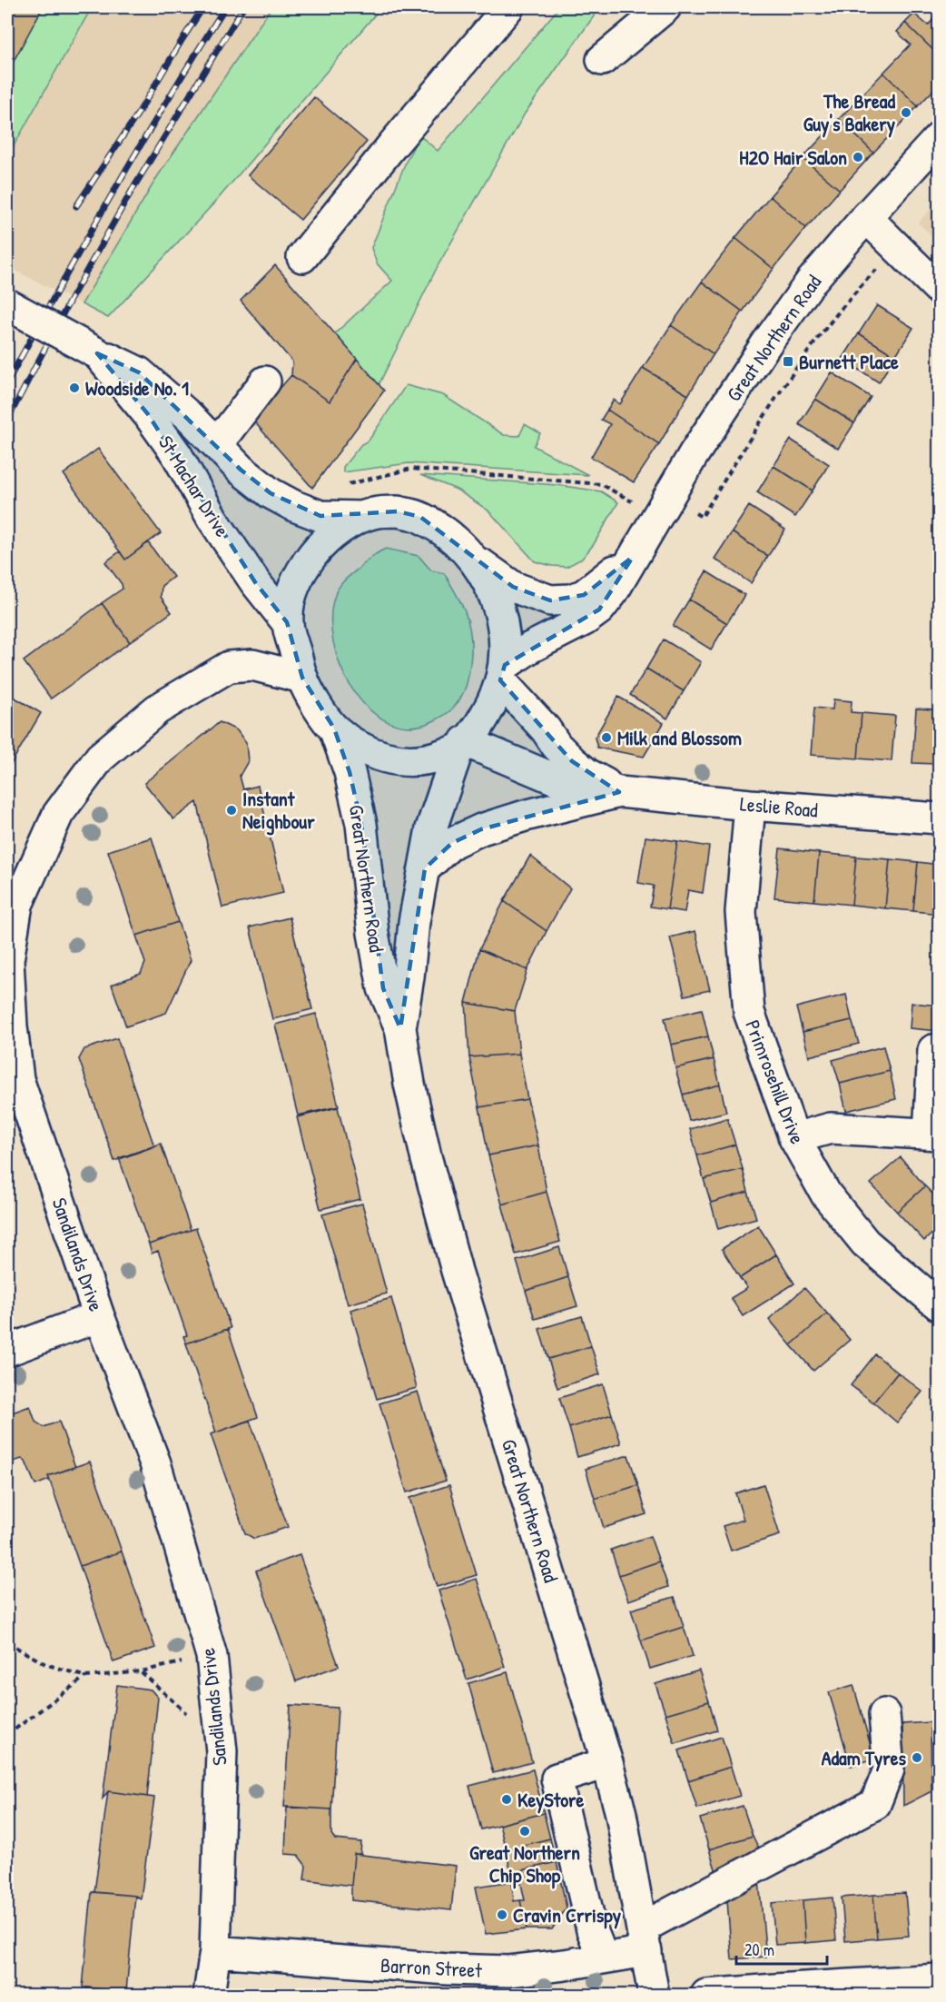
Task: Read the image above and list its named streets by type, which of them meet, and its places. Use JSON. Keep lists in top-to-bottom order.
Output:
{
  "streets": {
    "main road": [
      "Great Northern Road",
      "St Machar Drive",
      "Leslie Road",
      "Primrosehill Drive",
      "Sandilands Drive",
      "Barron Street"
    ]
  },
  "crossings": [
    ["Great Northern Road", "Leslie Road"],
    ["Great Northern Road", "Barron Street"],
    ["Leslie Road", "Primrosehill Drive"],
    ["Sandilands Drive", "Barron Street"]
  ],
  "places": {
    "other": [
      "The Bread Guy's Bakery",
      "H2O Hair Salon",
      "Woodside No. 1",
      "Milk and Blossom",
      "Instant Neighbour",
      "Adam Tyres",
      "KeyStore",
      "Great Northern Chip Shop",
      "Cravin Crrispy"
    ],
    "transit": ["Burnett Place"]
  },
  "scale_bar": "20 m"
}
